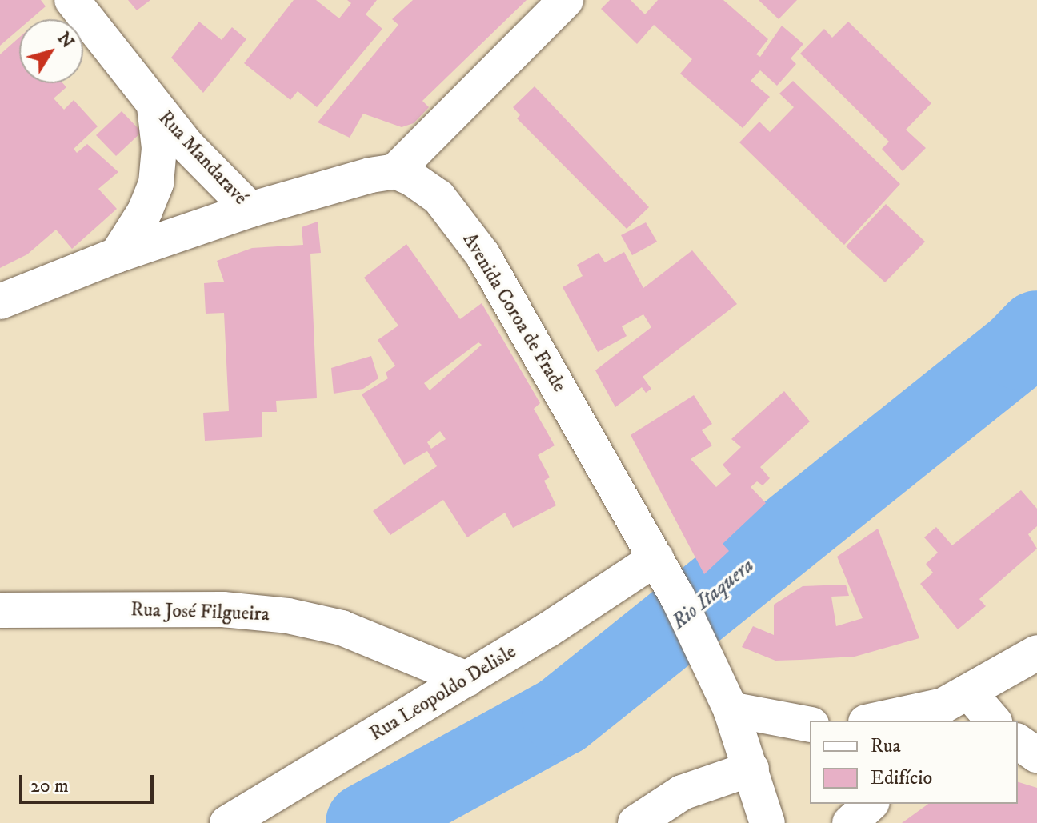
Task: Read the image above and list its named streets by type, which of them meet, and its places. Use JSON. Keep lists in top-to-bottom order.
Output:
{
  "streets": {
    "street": [
      "Rua Mandaravé",
      "Avenida Coroa de Frade",
      "Rua José Filgueira",
      "Rua Leopoldo Delisle"
    ]
  },
  "crossings": [
    ["Avenida Coroa de Frade", "Rua Leopoldo Delisle"],
    ["Rua José Filgueira", "Rua Leopoldo Delisle"]
  ],
  "water": ["Rio Itaquera"],
  "legend": ["Rua", "Edifício"],
  "scale_bar": "20 m",
  "north": "top right"
}
